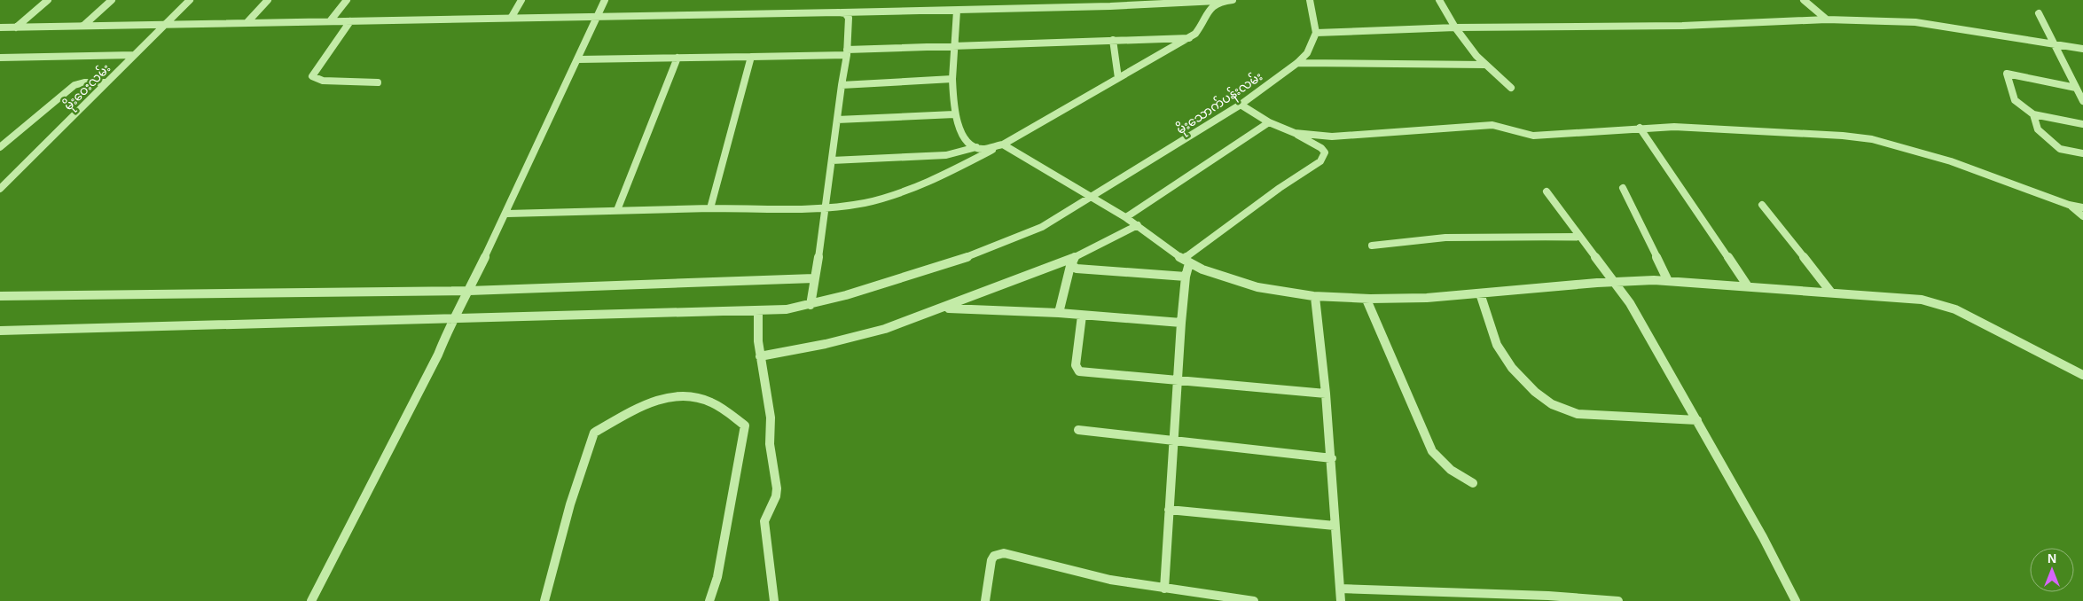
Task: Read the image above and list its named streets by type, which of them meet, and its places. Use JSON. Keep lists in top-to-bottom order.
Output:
{
  "streets": {
    "street": ["မိုးဝေးလမ်း", "မိုးသောက်ပန်းလမ်း"]
  },
  "north": "top"
}
